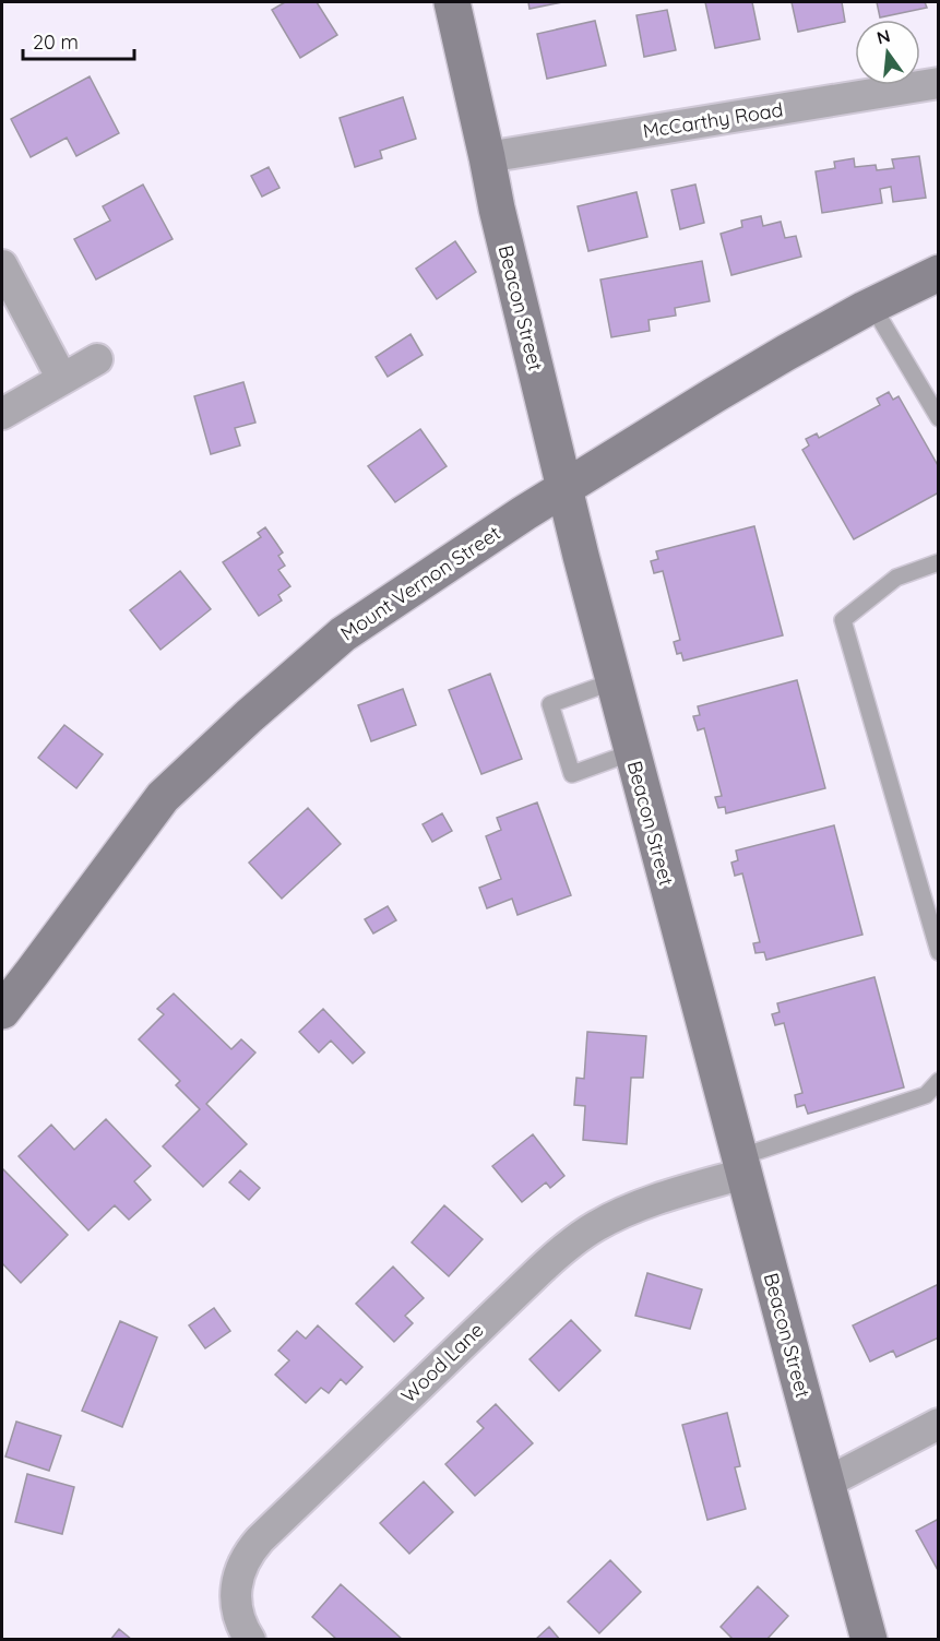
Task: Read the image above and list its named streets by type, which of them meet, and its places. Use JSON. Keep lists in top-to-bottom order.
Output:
{
  "streets": {
    "main road": ["Beacon Street", "Mount Vernon Street"],
    "street": ["McCarthy Road", "Wood Lane"]
  },
  "crossings": [
    ["McCarthy Road", "Beacon Street"],
    ["Beacon Street", "Mount Vernon Street"],
    ["Beacon Street", "Wood Lane"]
  ],
  "scale_bar": "20 m",
  "north": "top"
}
